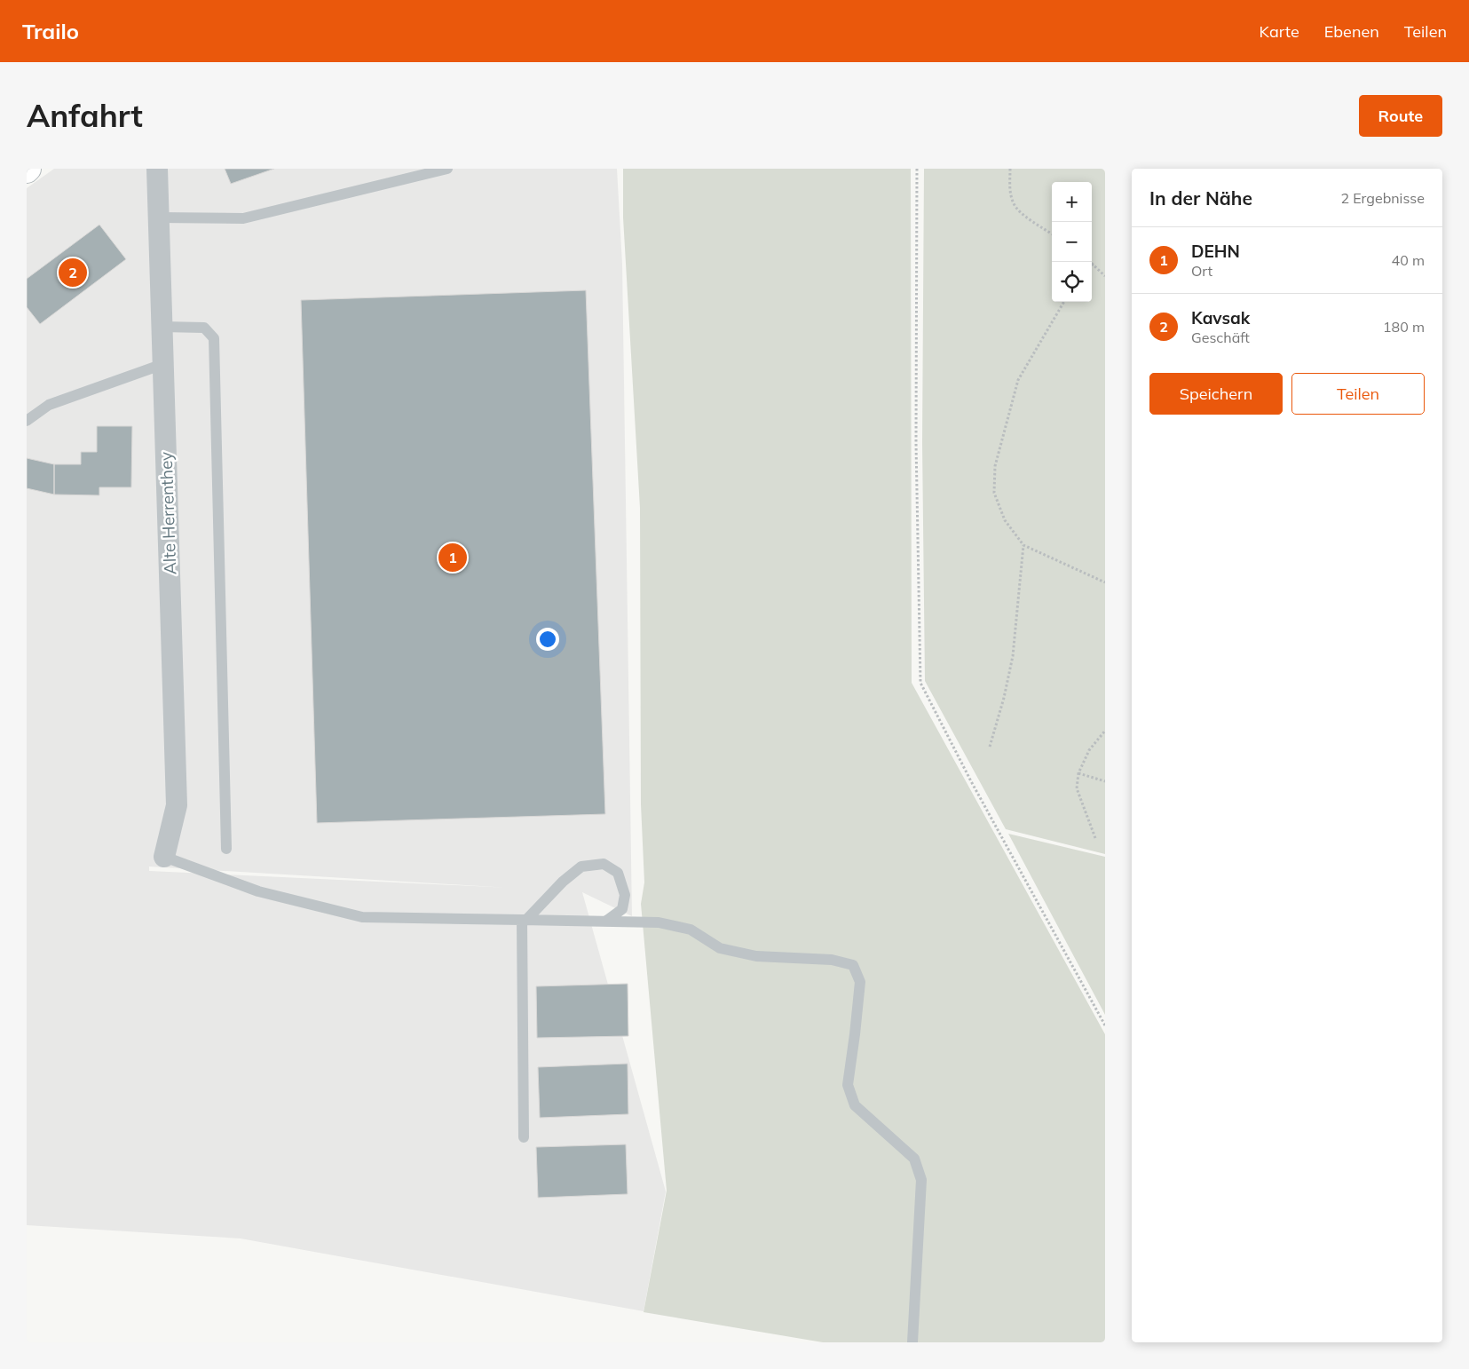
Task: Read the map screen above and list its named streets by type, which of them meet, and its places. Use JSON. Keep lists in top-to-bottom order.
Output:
{
  "streets": {
    "street": ["Alte Herrenthey"]
  },
  "page": {
    "header": "Trailo",
    "nav": ["Karte", "Ebenen", "Teilen"],
    "buttons": [
      "Route",
      ["Speichern", "Teilen"]
    ],
    "title": "Anfahrt",
    "heading": ["In der Nähe", "2 Ergebnisse"],
    "map_buttons": ["+", "−"],
    "list": [
      {
        "mark": "1",
        "name": "DEHN",
        "note": "Ort",
        "value": "40 m"
      },
      {
        "mark": "2",
        "name": "Kavsak",
        "note": "Geschäft",
        "value": "180 m"
      }
    ],
    "pins": ["2", "1"]
  }
}
